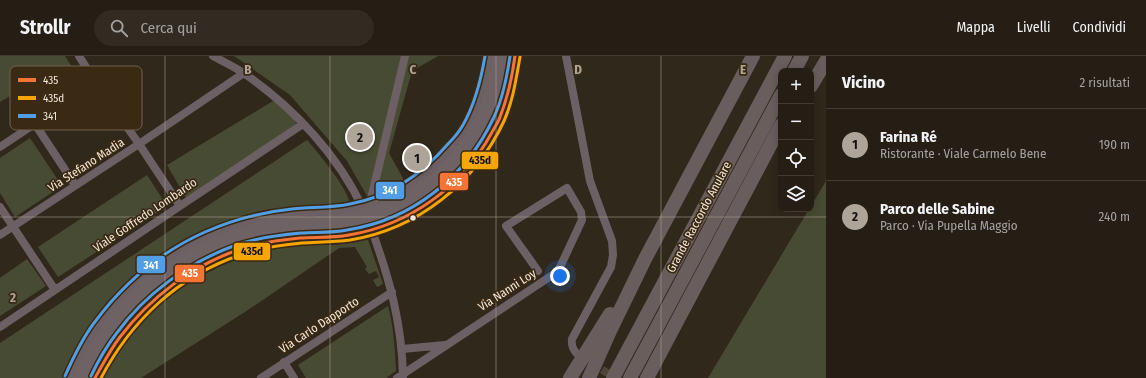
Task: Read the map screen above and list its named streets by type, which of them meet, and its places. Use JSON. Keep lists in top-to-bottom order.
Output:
{
  "streets": {
    "highway": ["Grande Raccordo Anulare"],
    "street": [
      "Via Stefano Madia",
      "Viale Goffredo Lombardo",
      "Via Nanni Loy",
      "Via Carlo Dapporto"
    ]
  },
  "lines": ["transit line 435", "transit line 341", "transit line 435d"],
  "legend": ["435", "435d", "341"],
  "page": {
    "header": "Strollr",
    "search": "Cerca qui",
    "nav": ["Mappa", "Livelli", "Condividi"],
    "heading": ["Vicino", "2 risultati"],
    "map_buttons": ["+", "−"],
    "list": [
      {
        "mark": "1",
        "name": "Farina Ré",
        "note": "Ristorante · Viale Carmelo Bene",
        "value": "190 m"
      },
      {
        "mark": "2",
        "name": "Parco delle Sabine",
        "note": "Parco · Via Pupella Maggio",
        "value": "240 m"
      }
    ],
    "pins": ["2", "1"]
  },
  "grid": {
    "columns": [
      "B",
      "C",
      "D",
      "E"
    ],
    "rows": ["2"]
  }
}
